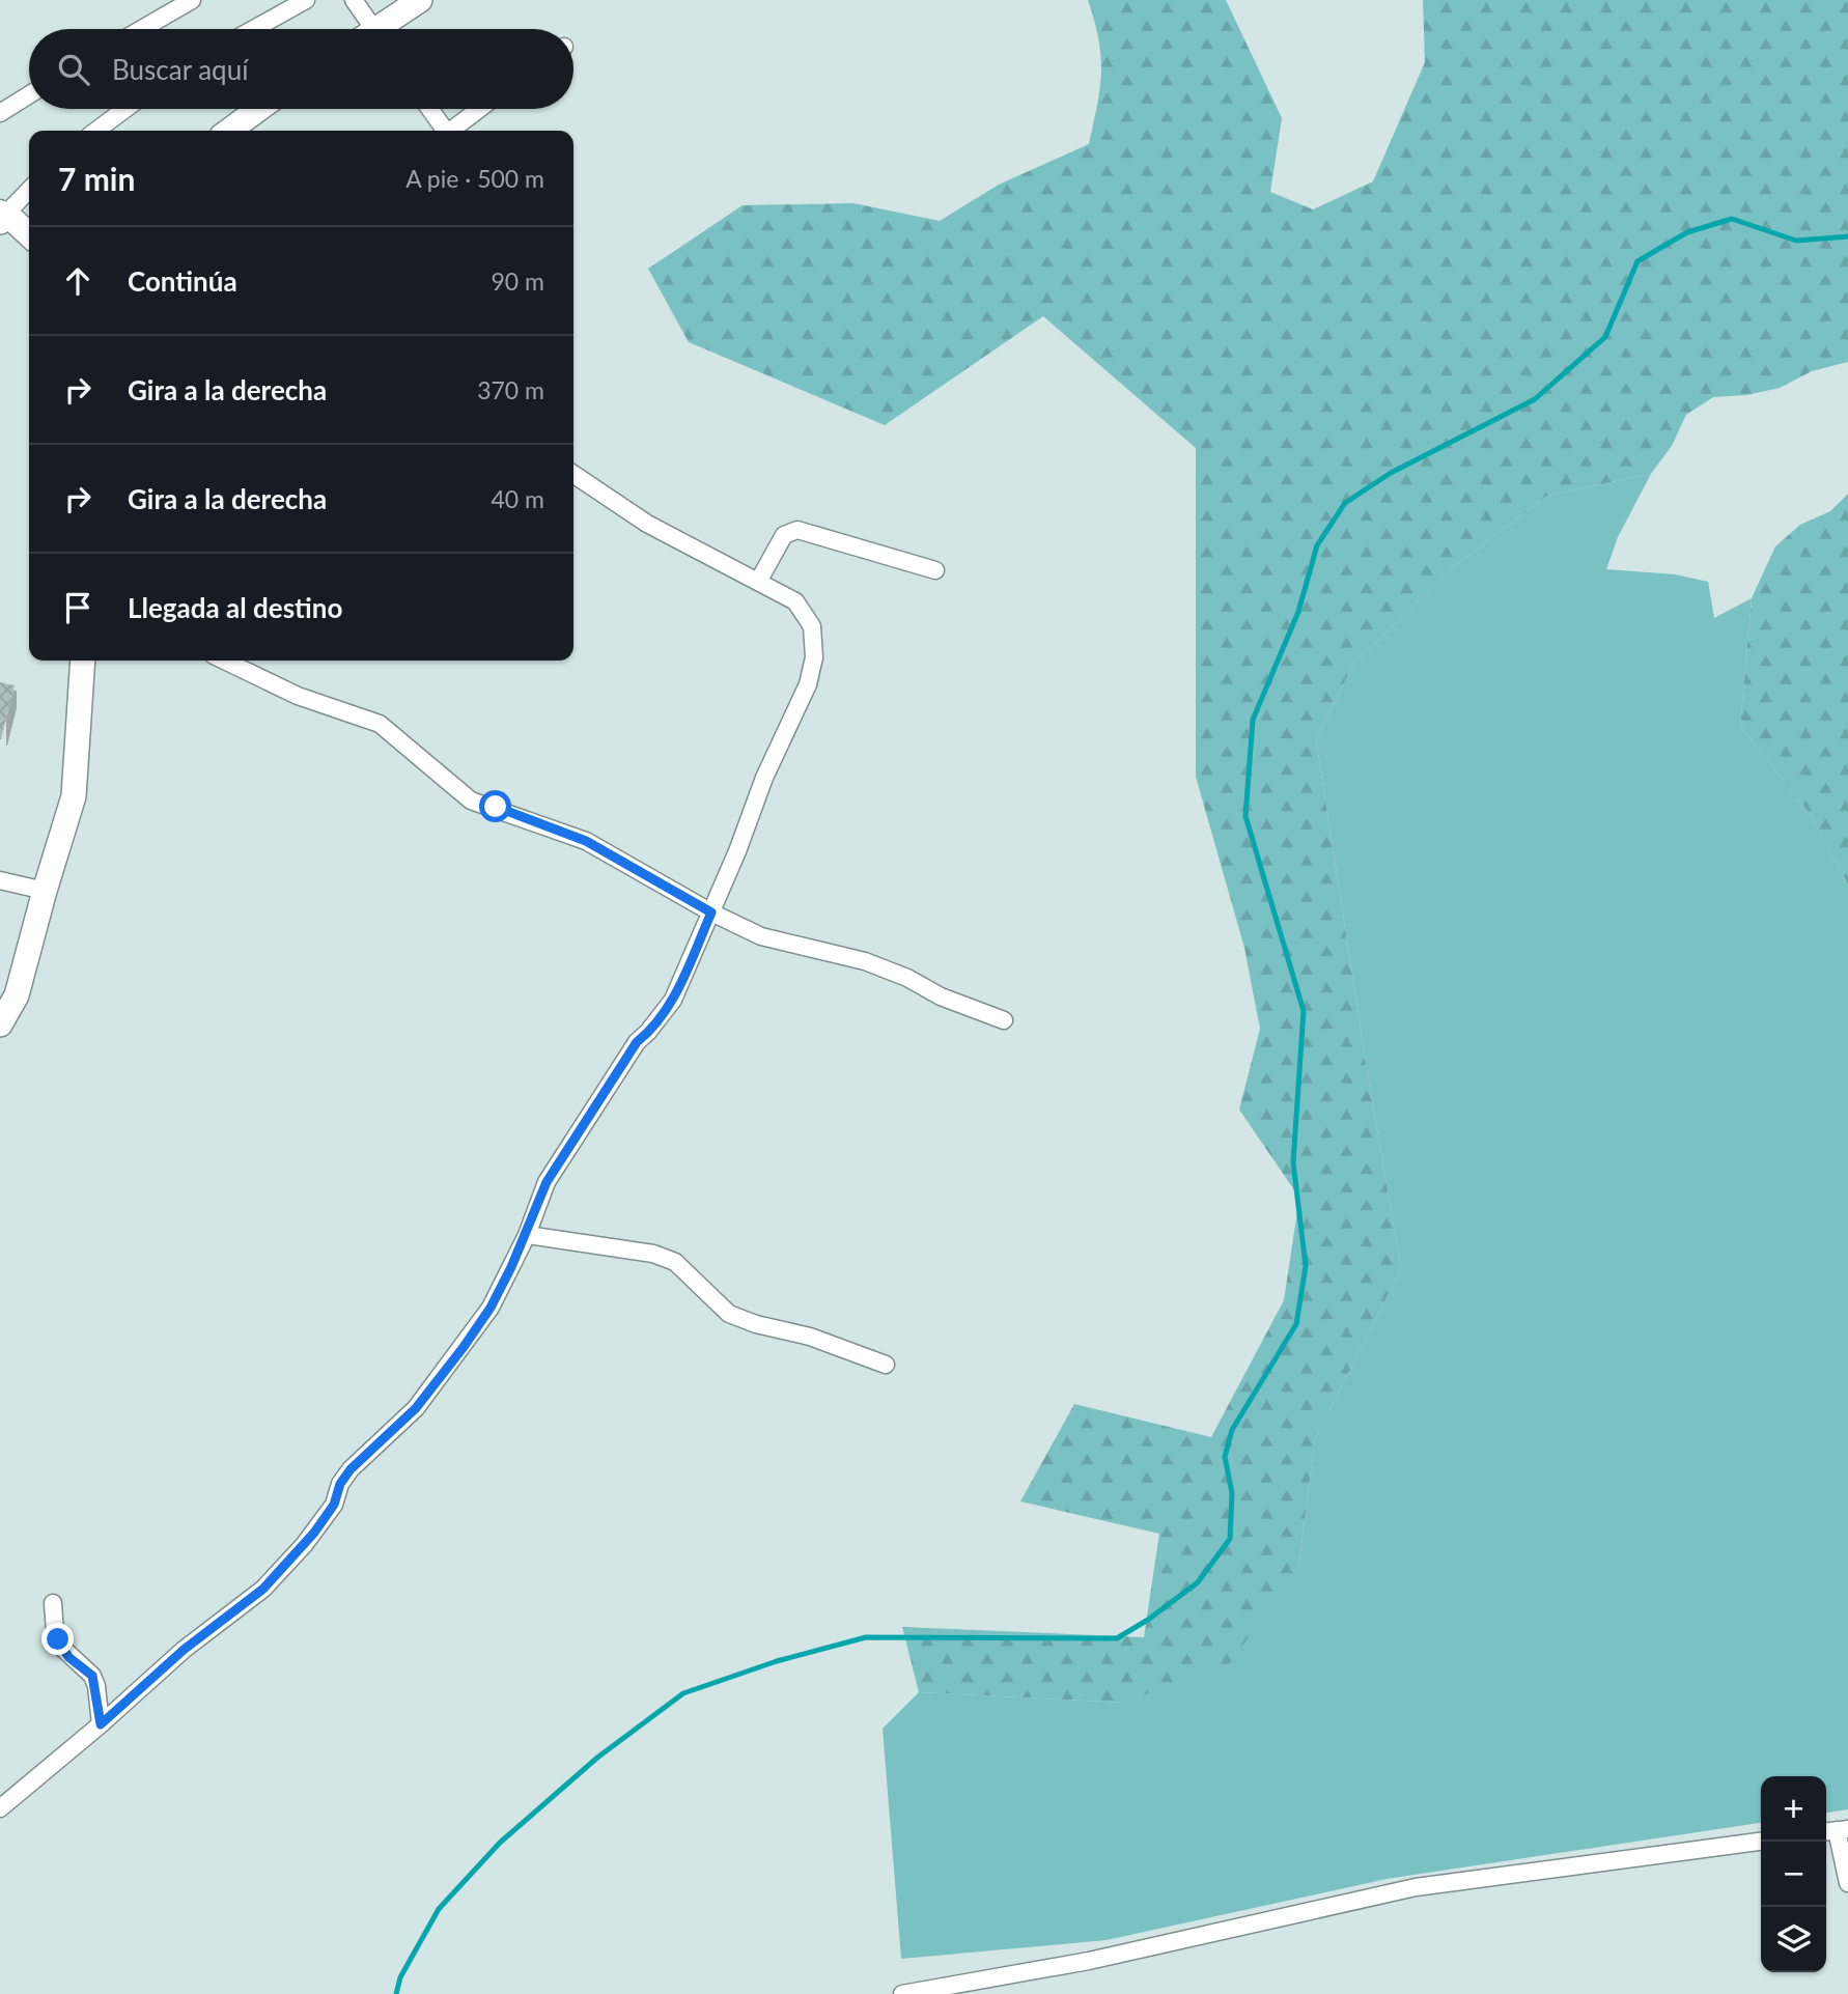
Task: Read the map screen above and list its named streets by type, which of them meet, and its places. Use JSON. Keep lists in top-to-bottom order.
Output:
{
  "page": {
    "search": "Buscar aquí",
    "heading": ["7 min", "A pie · 500 m"],
    "list": [
      ["Continúa", "90 m"],
      ["Gira a la derecha", "370 m"],
      ["Gira a la derecha", "40 m"],
      "Llegada al destino"
    ],
    "map_buttons": ["+", "−"]
  }
}
